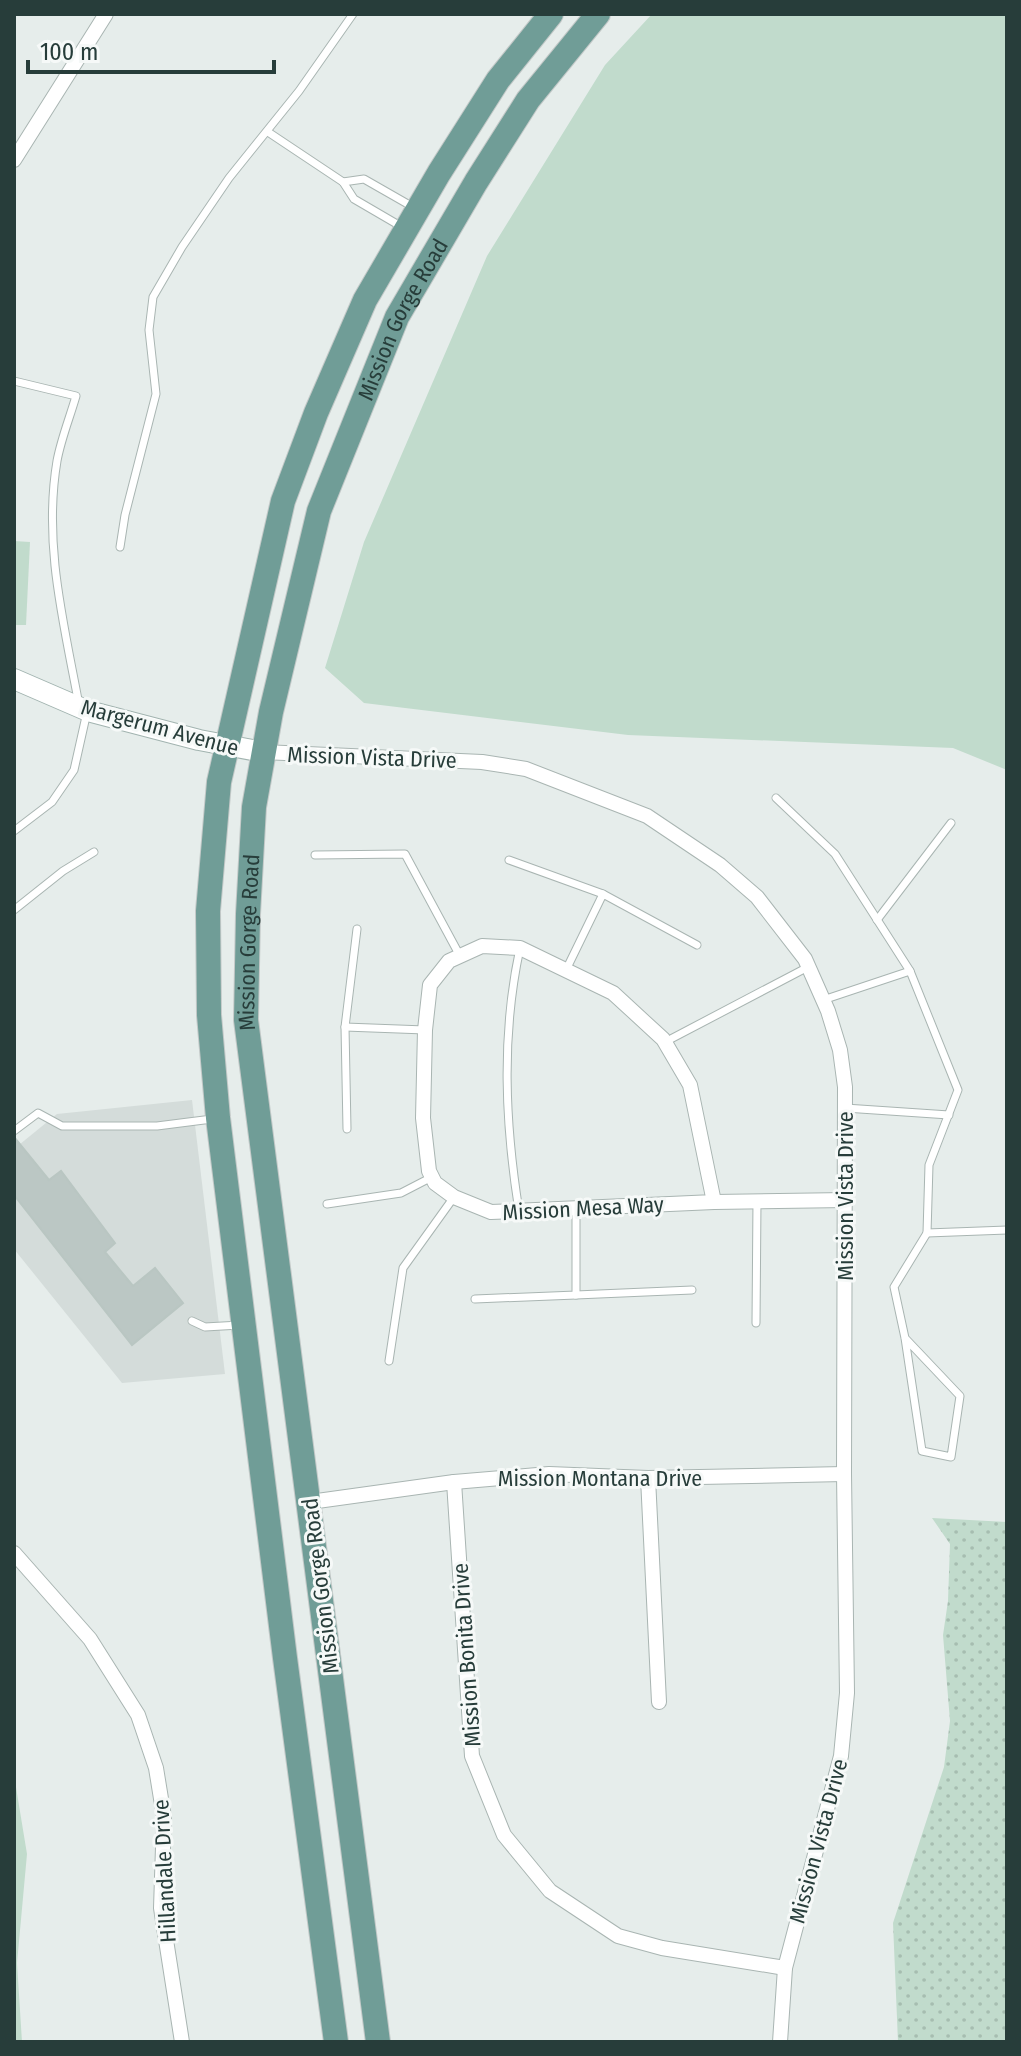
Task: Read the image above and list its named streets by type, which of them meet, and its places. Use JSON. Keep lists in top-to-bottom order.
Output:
{
  "streets": {
    "main road": ["Mission Gorge Road"],
    "street": [
      "Margerum Avenue",
      "Mission Vista Drive",
      "Mission Mesa Way",
      "Mission Montana Drive",
      "Mission Bonita Drive",
      "Hillandale Drive"
    ]
  },
  "crossings": [
    ["Mission Gorge Road", "Margerum Avenue"],
    ["Mission Gorge Road", "Mission Vista Drive"],
    ["Mission Gorge Road", "Mission Montana Drive"],
    ["Margerum Avenue", "Mission Vista Drive"],
    ["Mission Vista Drive", "Mission Mesa Way"],
    ["Mission Vista Drive", "Mission Montana Drive"],
    ["Mission Vista Drive", "Mission Bonita Drive"],
    ["Mission Montana Drive", "Mission Bonita Drive"]
  ],
  "scale_bar": "100 m"
}
